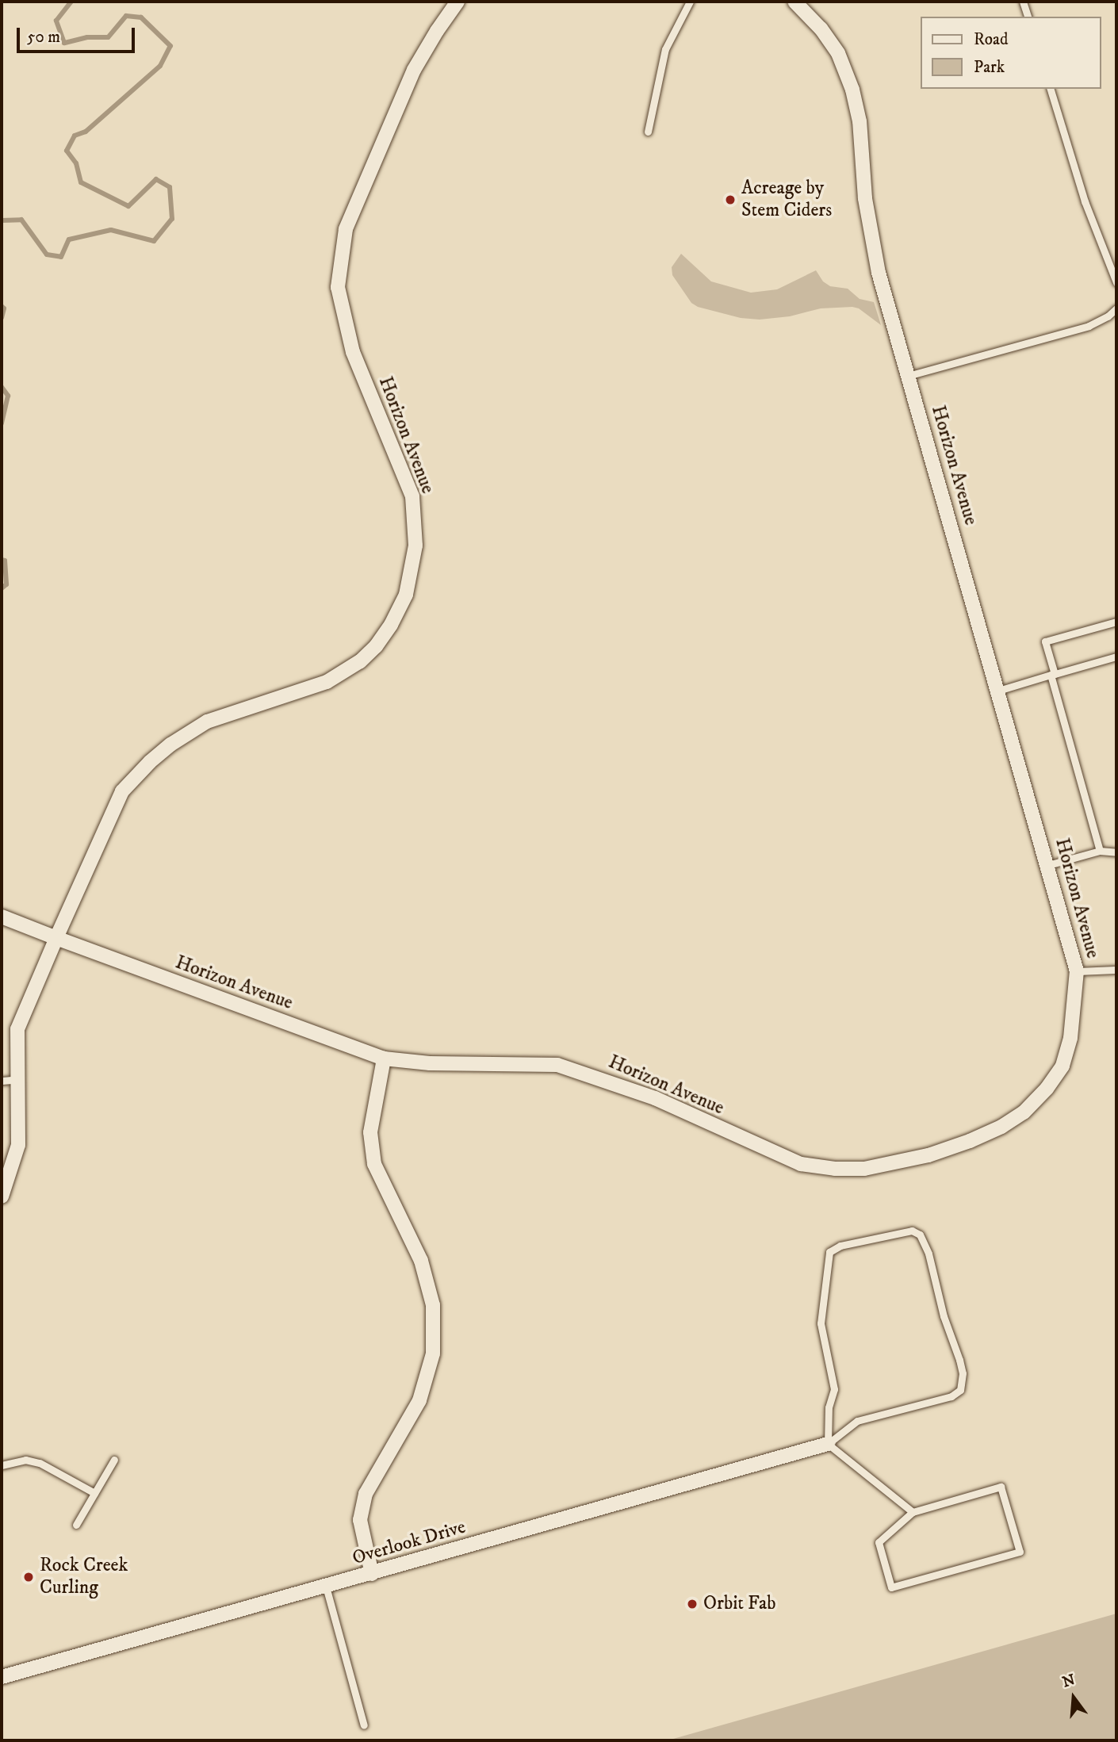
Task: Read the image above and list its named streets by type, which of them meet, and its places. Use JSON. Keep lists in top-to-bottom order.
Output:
{
  "streets": {
    "street": ["Horizon Avenue", "Overlook Drive"]
  },
  "places": ["Acreage by Stem Ciders", "Rock Creek Curling", "Orbit Fab"],
  "legend": ["Road", "Park"],
  "scale_bar": "50 m",
  "north": "top"
}
